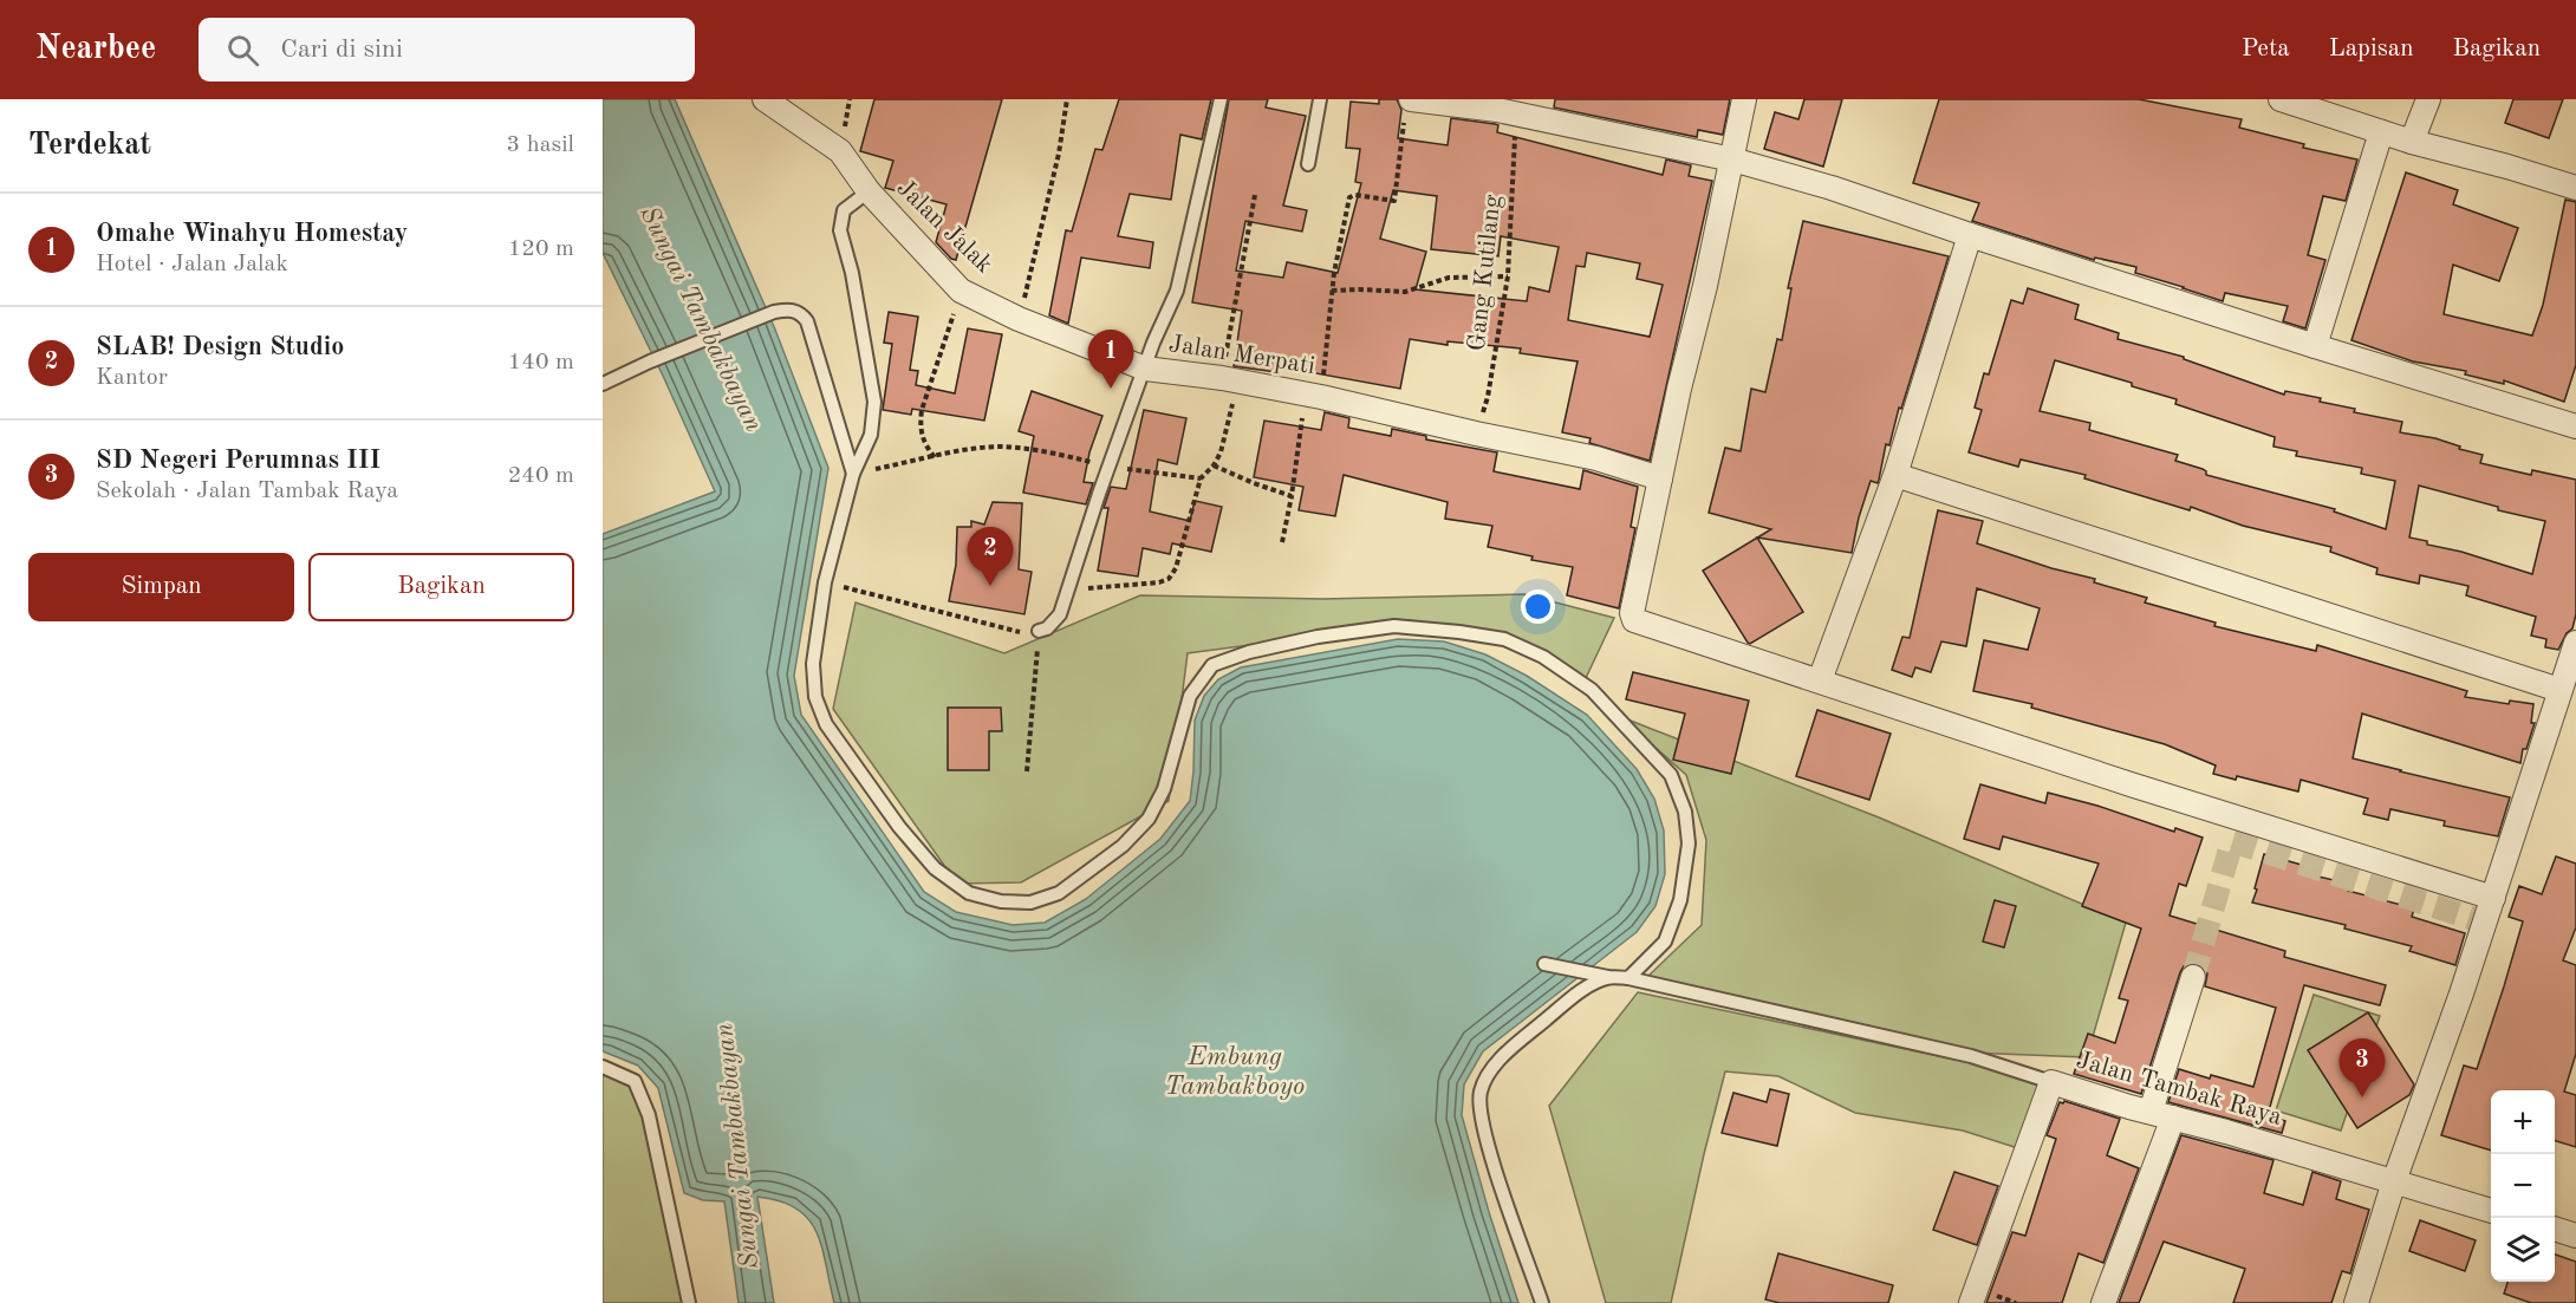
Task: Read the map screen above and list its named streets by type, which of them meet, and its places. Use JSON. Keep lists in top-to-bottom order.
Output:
{
  "streets": {
    "street": ["Jalan Jalak", "Jalan Merpati", "Jalan Tambak Raya"],
    "path": ["Gang Kutilang"]
  },
  "crossings": [
    ["Jalan Jalak", "Jalan Merpati"],
    ["Gang Kutilang", "Jalan Merpati"]
  ],
  "water": ["Sungai Tambakbayan", "Embung Tambakboyo"],
  "page": {
    "header": "Nearbee",
    "search": "Cari di sini",
    "nav": ["Peta", "Lapisan", "Bagikan"],
    "heading": ["Terdekat", "3 hasil"],
    "list": [
      {
        "mark": "1",
        "name": "Omahe Winahyu Homestay",
        "note": "Hotel · Jalan Jalak",
        "value": "120 m"
      },
      {
        "mark": "2",
        "name": "SLAB! Design Studio",
        "note": "Kantor",
        "value": "140 m"
      },
      {
        "mark": "3",
        "name": "SD Negeri Perumnas III",
        "note": "Sekolah · Jalan Tambak Raya",
        "value": "240 m"
      }
    ],
    "pins": ["1", "2", "3"],
    "buttons": ["Simpan", "Bagikan"],
    "map_buttons": ["+", "−"]
  }
}
